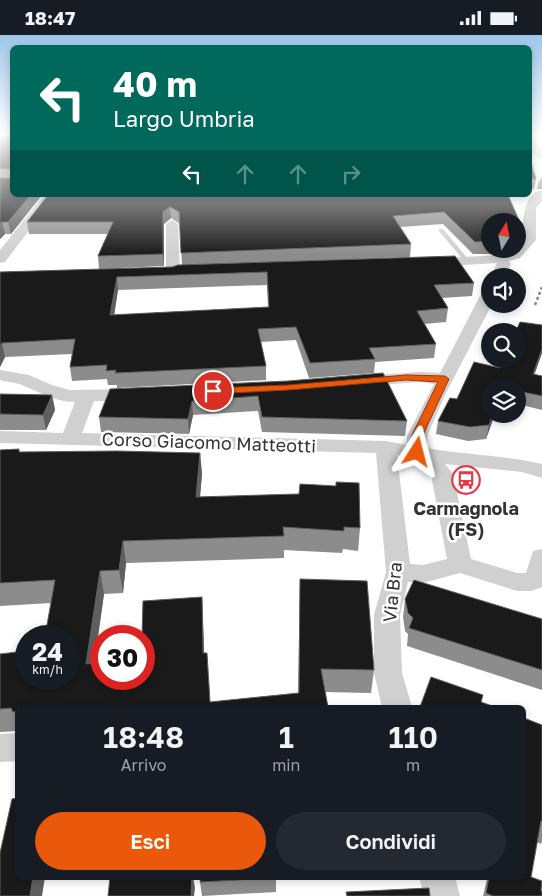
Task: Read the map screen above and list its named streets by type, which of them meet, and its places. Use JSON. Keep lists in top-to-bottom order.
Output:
{
  "streets": {
    "street": ["Corso Giacomo Matteotti", "Via Bra"]
  },
  "crossings": [
    ["Corso Giacomo Matteotti", "Via Bra"]
  ],
  "places": {
    "bus stop": ["Carmagnola (FS)"]
  },
  "north": "top",
  "page": {
    "status": "18:47",
    "turn": ["40 m", "Largo Umbria"],
    "speed": "24 km/h",
    "limit": "30",
    "eta": [
      "18:48",
      "Arrivo",
      "1",
      "min",
      "110",
      "m"
    ],
    "buttons": ["Esci", "Condividi"]
  }
}
